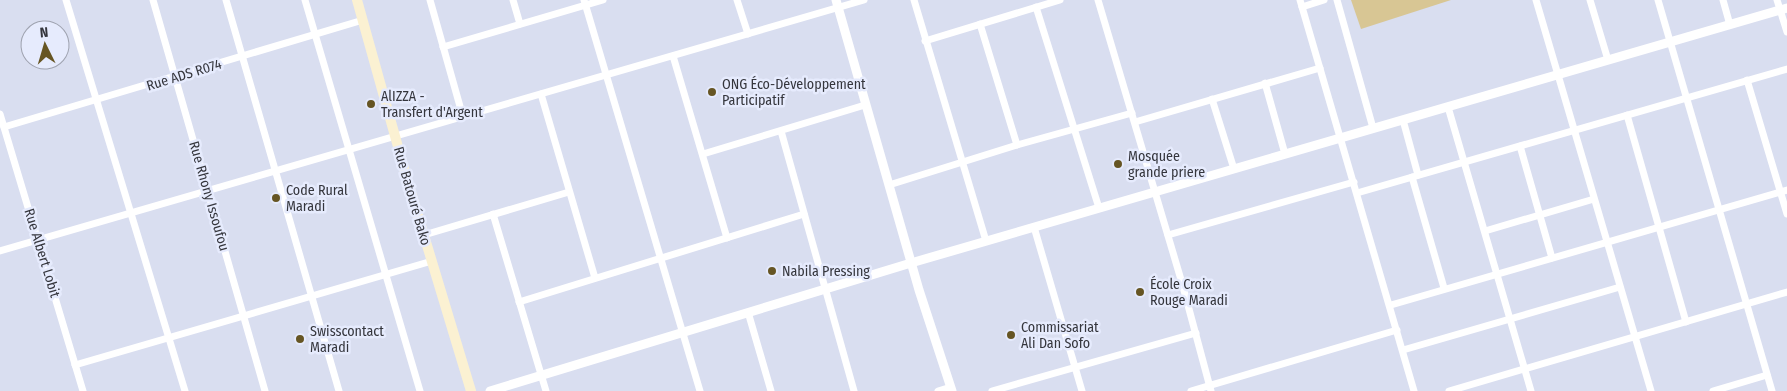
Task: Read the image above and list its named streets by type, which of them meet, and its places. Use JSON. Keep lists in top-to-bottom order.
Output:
{
  "streets": {
    "main road": ["Rue Batouré Bako"],
    "street": ["Rue ADS R074", "Rue Rhony Issoufou", "Rue Albert Lobit"]
  },
  "crossings": [
    ["Rue ADS R074", "Rue Rhony Issoufou"],
    ["Rue ADS R074", "Rue Batouré Bako"],
    ["Rue ADS R074", "Rue Albert Lobit"]
  ],
  "places": [
    "ONG Éco-Développement Participatif",
    "AlIZZA - Transfert d'Argent",
    "Mosquée grande priere",
    "Code Rural Maradi",
    "Nabila Pressing",
    "École Croix Rouge Maradi",
    "Commissariat Ali Dan Sofo",
    "Swisscontact Maradi"
  ],
  "north": "top"
}
